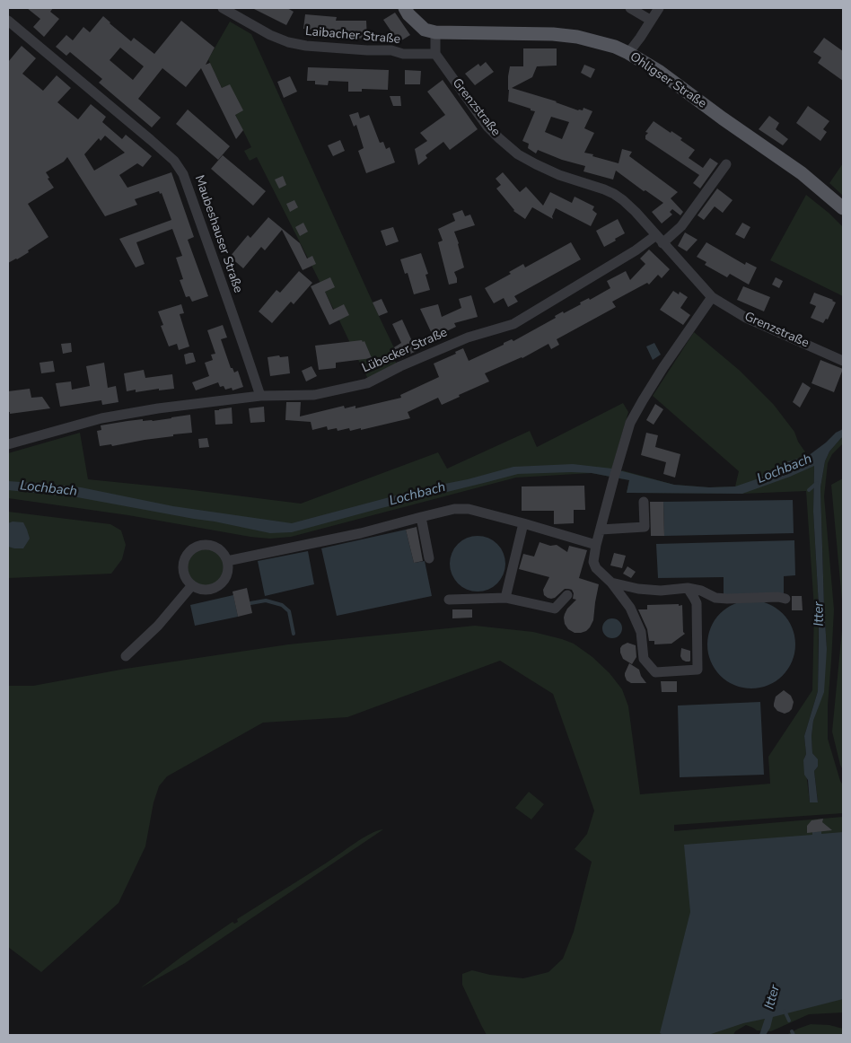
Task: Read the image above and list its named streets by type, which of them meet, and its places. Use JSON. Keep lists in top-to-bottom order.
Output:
{
  "streets": {
    "main road": ["Ohligser Straße"],
    "street": [
      "Laibacher Straße",
      "Grenzstraße",
      "Maubeshauser Straße",
      "Lübecker Straße"
    ]
  },
  "crossings": [
    ["Laibacher Straße", "Grenzstraße"],
    ["Grenzstraße", "Lübecker Straße"],
    ["Maubeshauser Straße", "Lübecker Straße"]
  ],
  "water": ["Lochbach", "Itter"]
}
